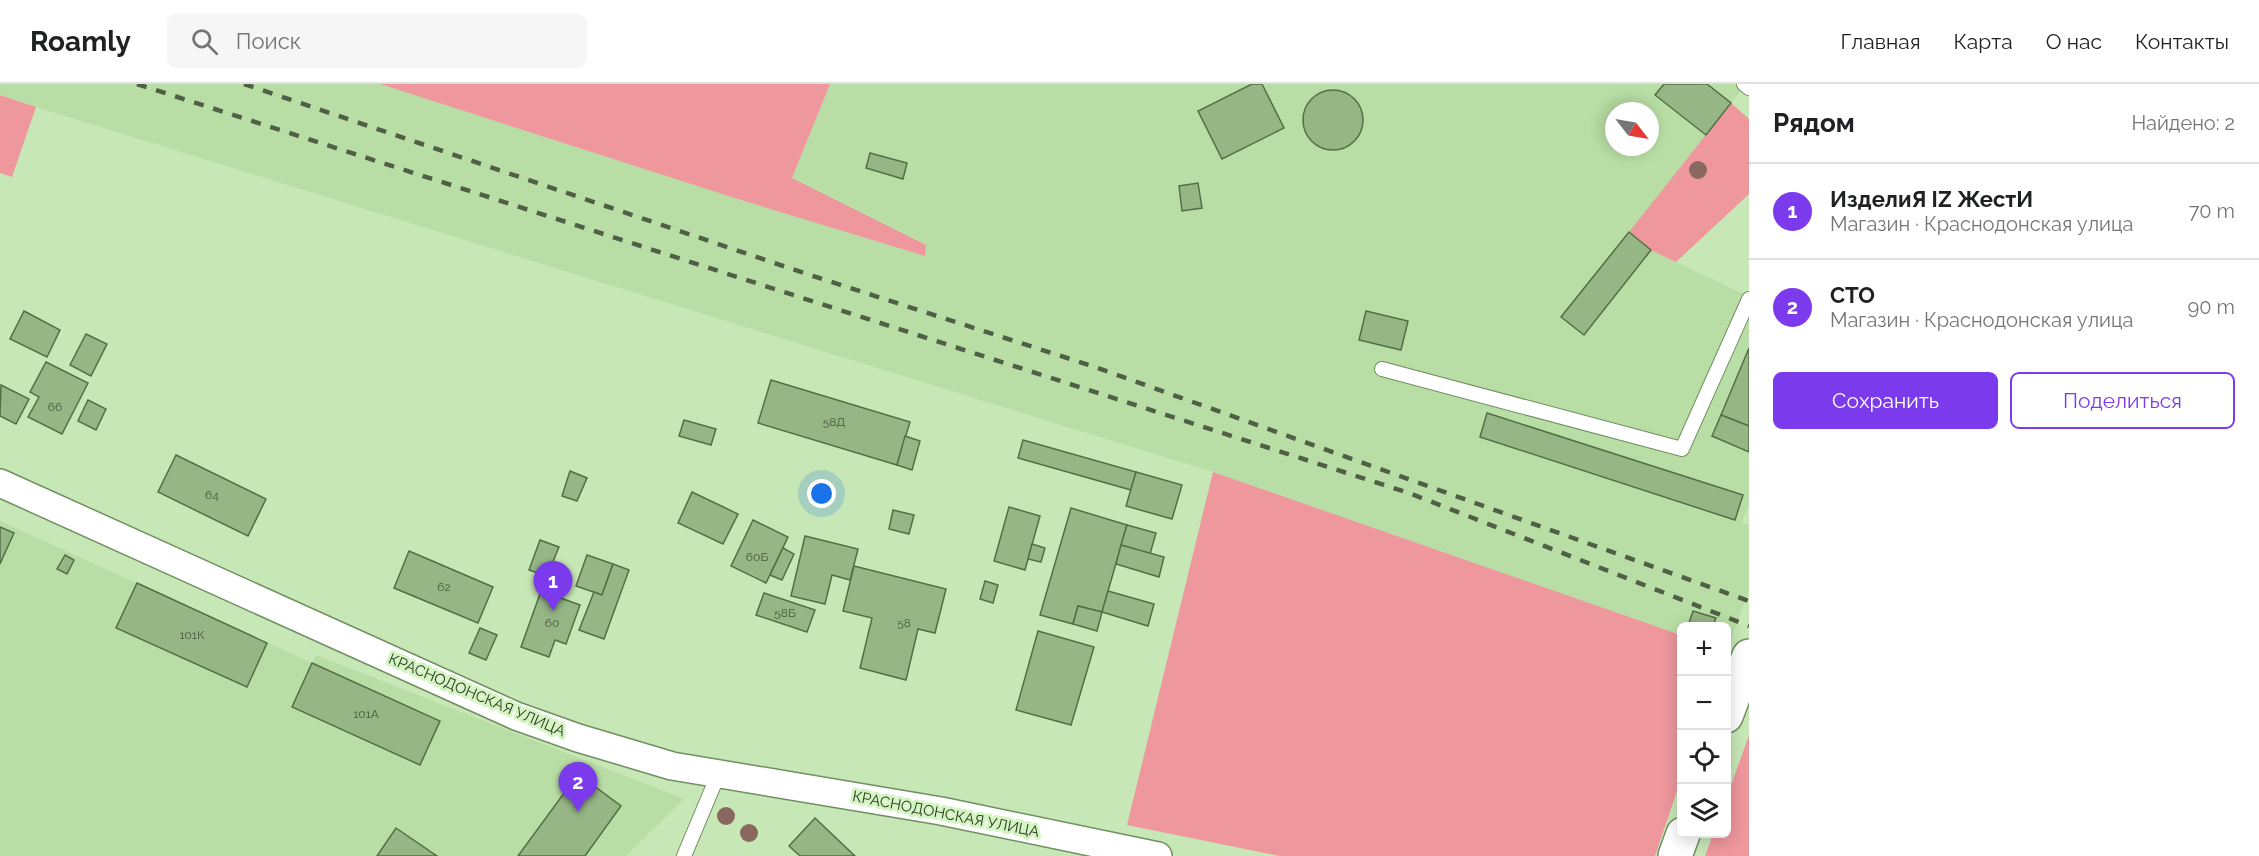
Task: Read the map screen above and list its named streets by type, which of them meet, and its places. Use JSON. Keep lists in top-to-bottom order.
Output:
{
  "streets": {
    "street": ["КРАСНОДОНСКАЯ УЛИЦА"]
  },
  "house_numbers": [
    "66",
    "58Д",
    "64",
    "60Б",
    "62",
    "58Б",
    "60",
    "58",
    "101К",
    "101А"
  ],
  "north": "bottom right",
  "page": {
    "header": "Roamly",
    "search": "Поиск",
    "nav": [
      "Главная",
      "Карта",
      "О нас",
      "Контакты"
    ],
    "heading": ["Рядом", "Найдено: 2"],
    "list": [
      {
        "mark": "1",
        "name": "ИзделиЯ IZ ЖестИ",
        "note": "Магазин · Краснодонская улица",
        "value": "70 m"
      },
      {
        "mark": "2",
        "name": "СТО",
        "note": "Магазин · Краснодонская улица",
        "value": "90 m"
      }
    ],
    "buttons": ["Сохранить", "Поделиться"],
    "pins": ["1", "2"],
    "map_buttons": ["+", "−"]
  }
}
